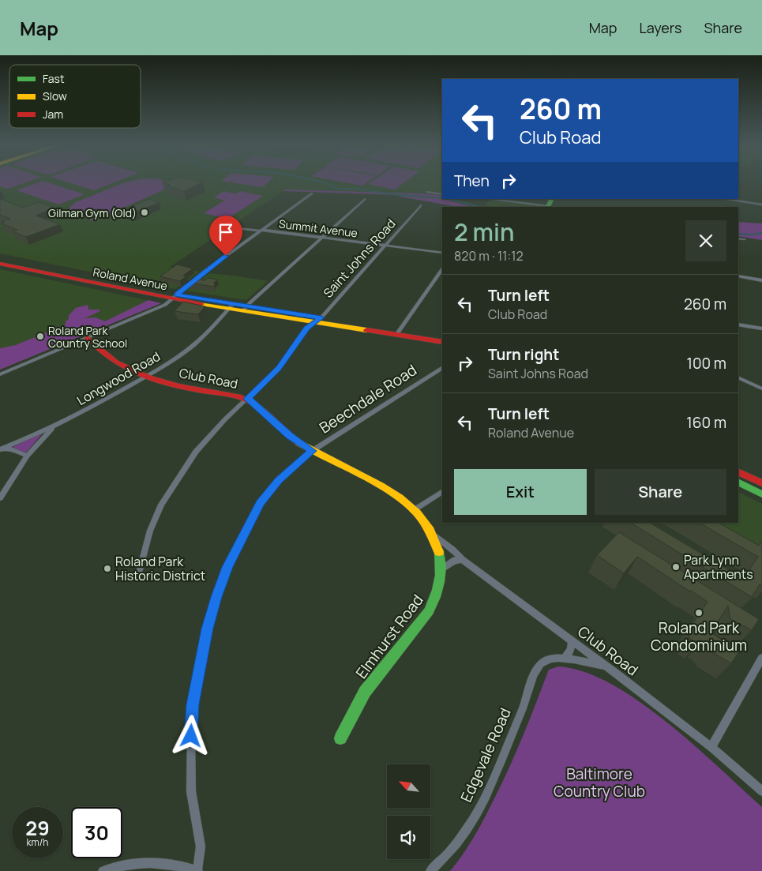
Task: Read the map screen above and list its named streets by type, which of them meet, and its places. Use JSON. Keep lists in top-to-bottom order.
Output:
{
  "streets": {
    "main road": ["Roland Avenue", "Club Road", "Elmhurst Road"],
    "street": [
      "Summit Avenue",
      "Saint Johns Road",
      "Longwood Road",
      "Beechdale Road",
      "Edgevale Road"
    ]
  },
  "crossings": [
    ["Summit Avenue", "Saint Johns Road"],
    ["Saint Johns Road", "Roland Avenue"],
    ["Saint Johns Road", "Club Road"],
    ["Roland Avenue", "Longwood Road"],
    ["Longwood Road", "Club Road"],
    ["Club Road", "Beechdale Road"],
    ["Club Road", "Elmhurst Road"],
    ["Club Road", "Edgevale Road"]
  ],
  "parks": ["Baltimore Country Club"],
  "places": [
    "Gilman Gym (Old)",
    "Roland Park Country School",
    "Park Lynn Apartments",
    "Roland Park Historic District",
    "Roland Park Condominium"
  ],
  "legend": ["Fast", "Slow", "Jam"],
  "north": "top left",
  "page": {
    "header": "Map",
    "nav": ["Map", "Layers", "Share"],
    "turn": ["260 m", "Club Road"],
    "then": "Then",
    "heading": ["2 min", "820 m · 11:12"],
    "list": [
      {
        "name": "Turn left",
        "note": "Club Road",
        "value": "260 m"
      },
      {
        "name": "Turn right",
        "note": "Saint Johns Road",
        "value": "100 m"
      },
      {
        "name": "Turn left",
        "note": "Roland Avenue",
        "value": "160 m"
      }
    ],
    "buttons": ["Exit", "Share"],
    "speed": "29 km/h",
    "limit": "30"
  }
}
